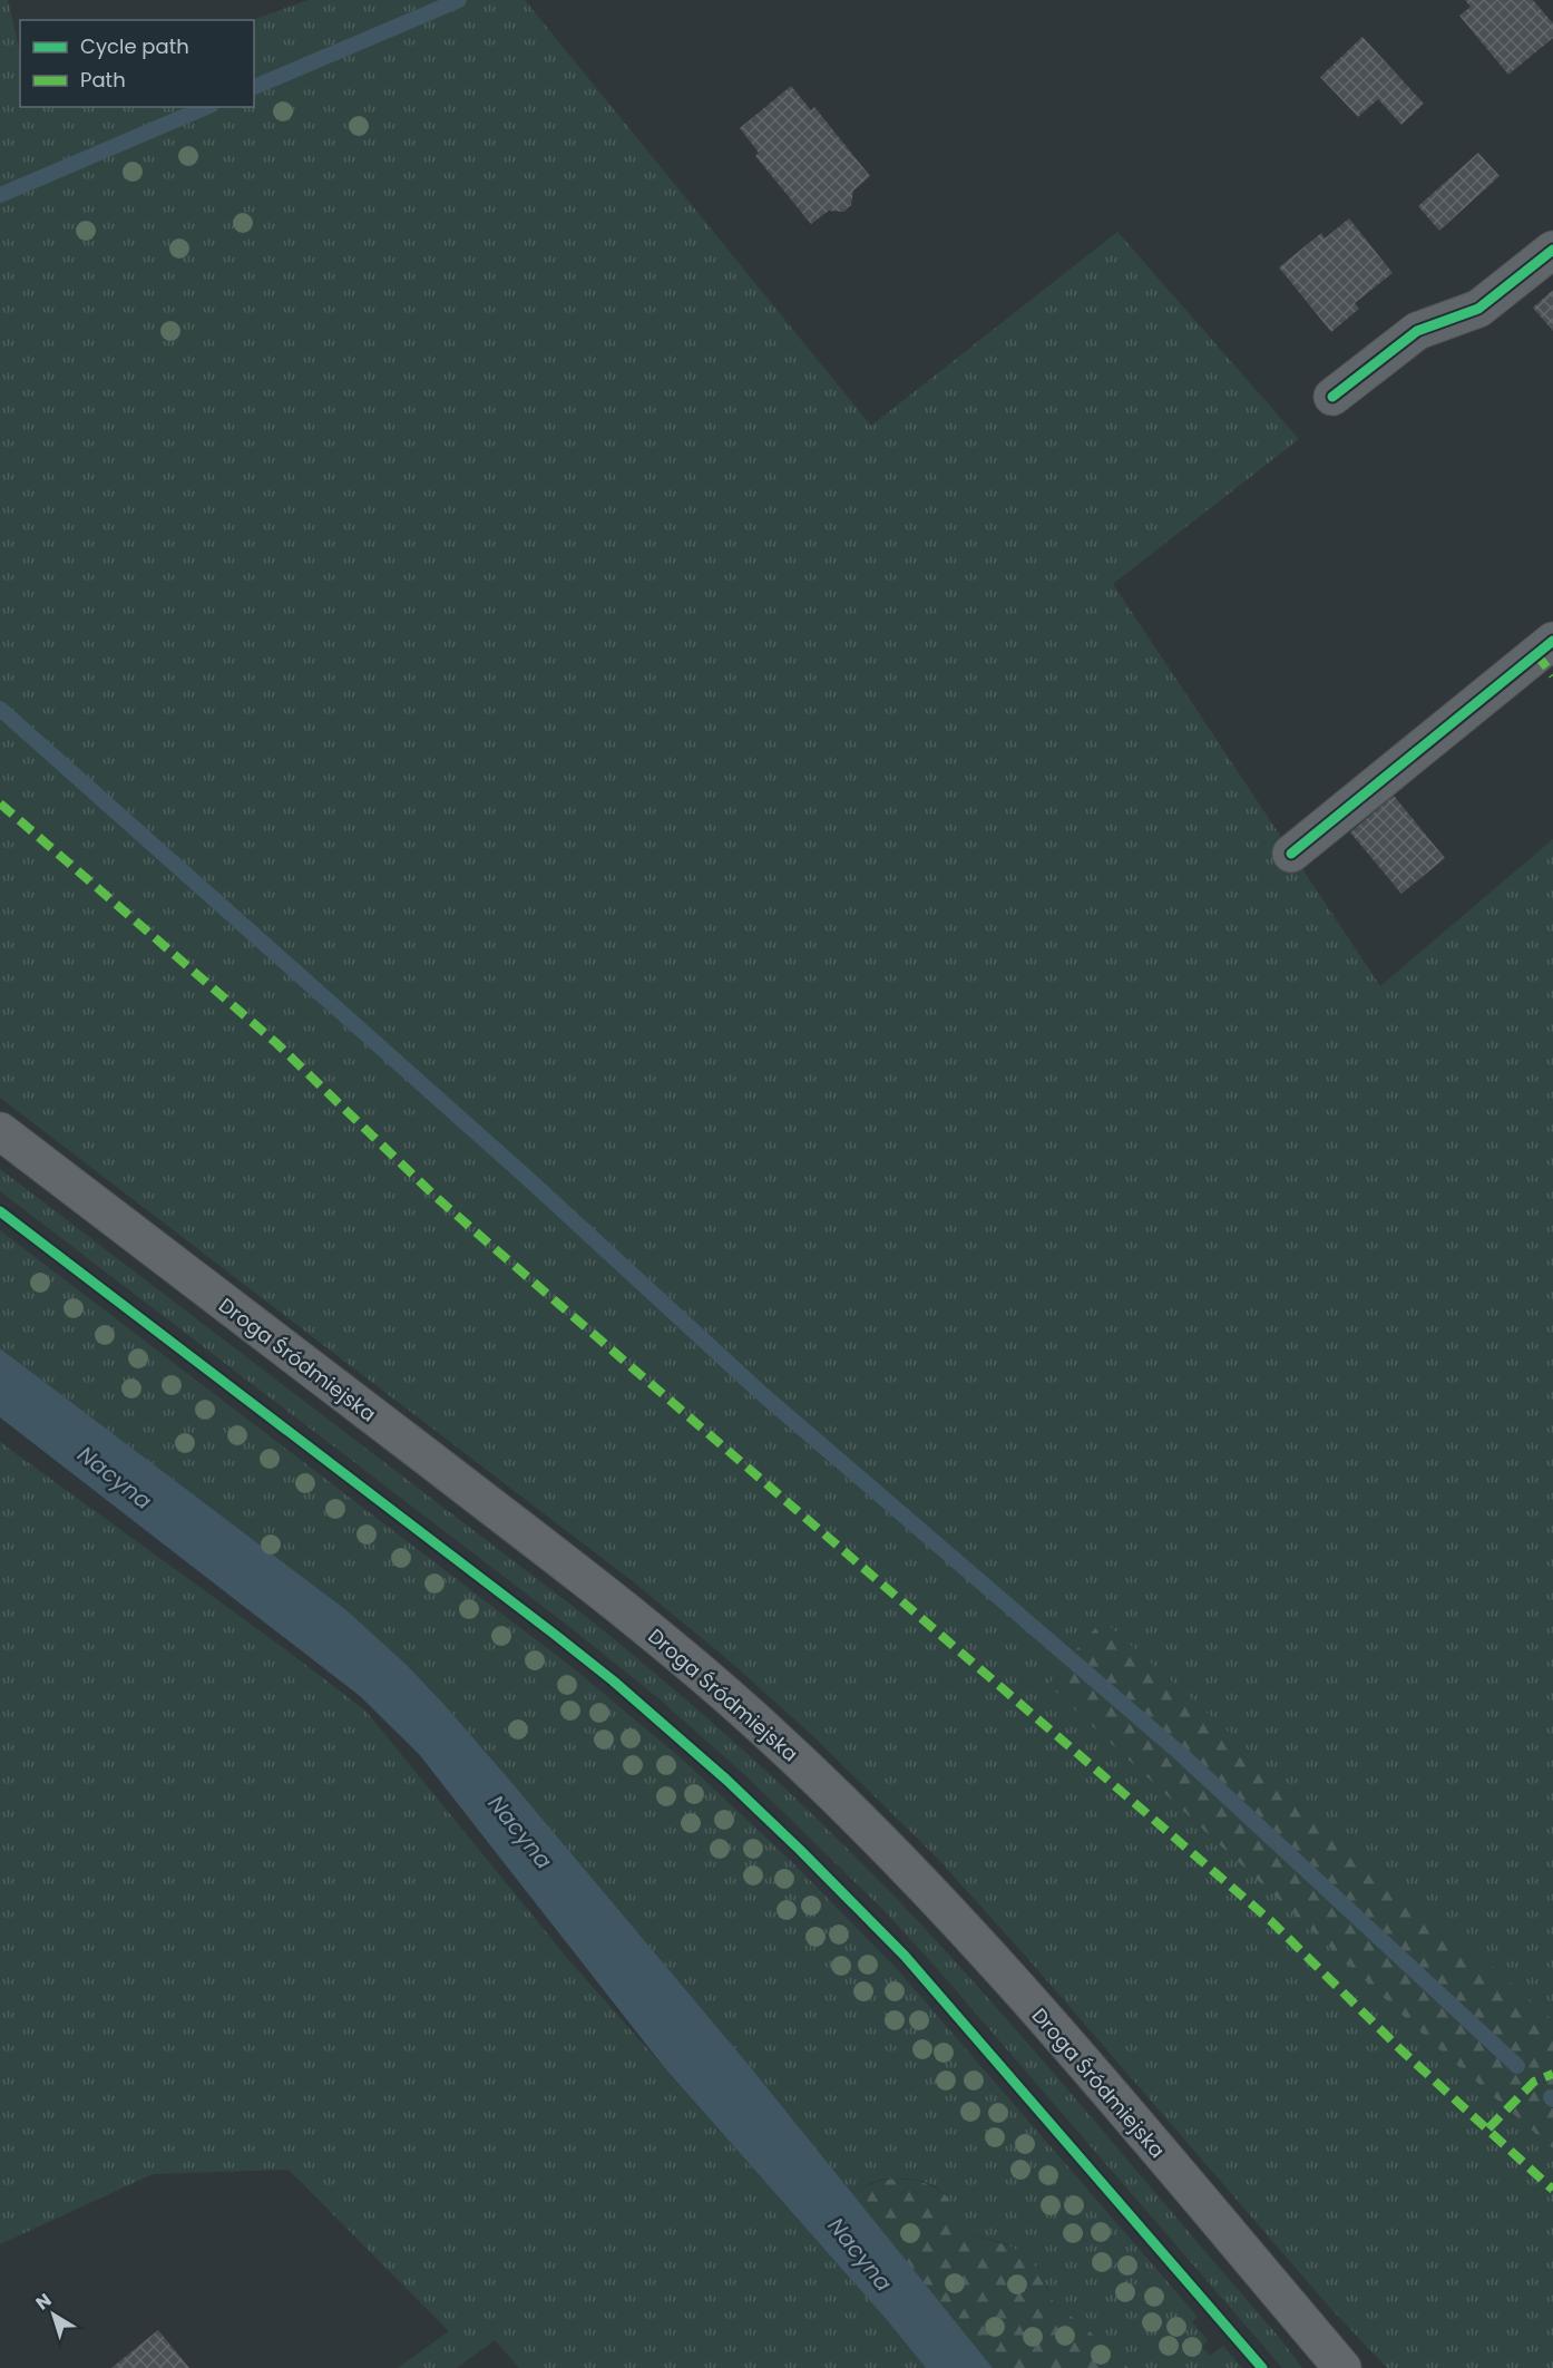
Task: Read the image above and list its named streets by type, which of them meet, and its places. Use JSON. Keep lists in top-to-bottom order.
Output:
{
  "streets": {
    "main road": ["Droga Śródmiejska"]
  },
  "water": ["Nacyna"],
  "legend": ["Cycle path", "Path"],
  "north": "top left"
}
